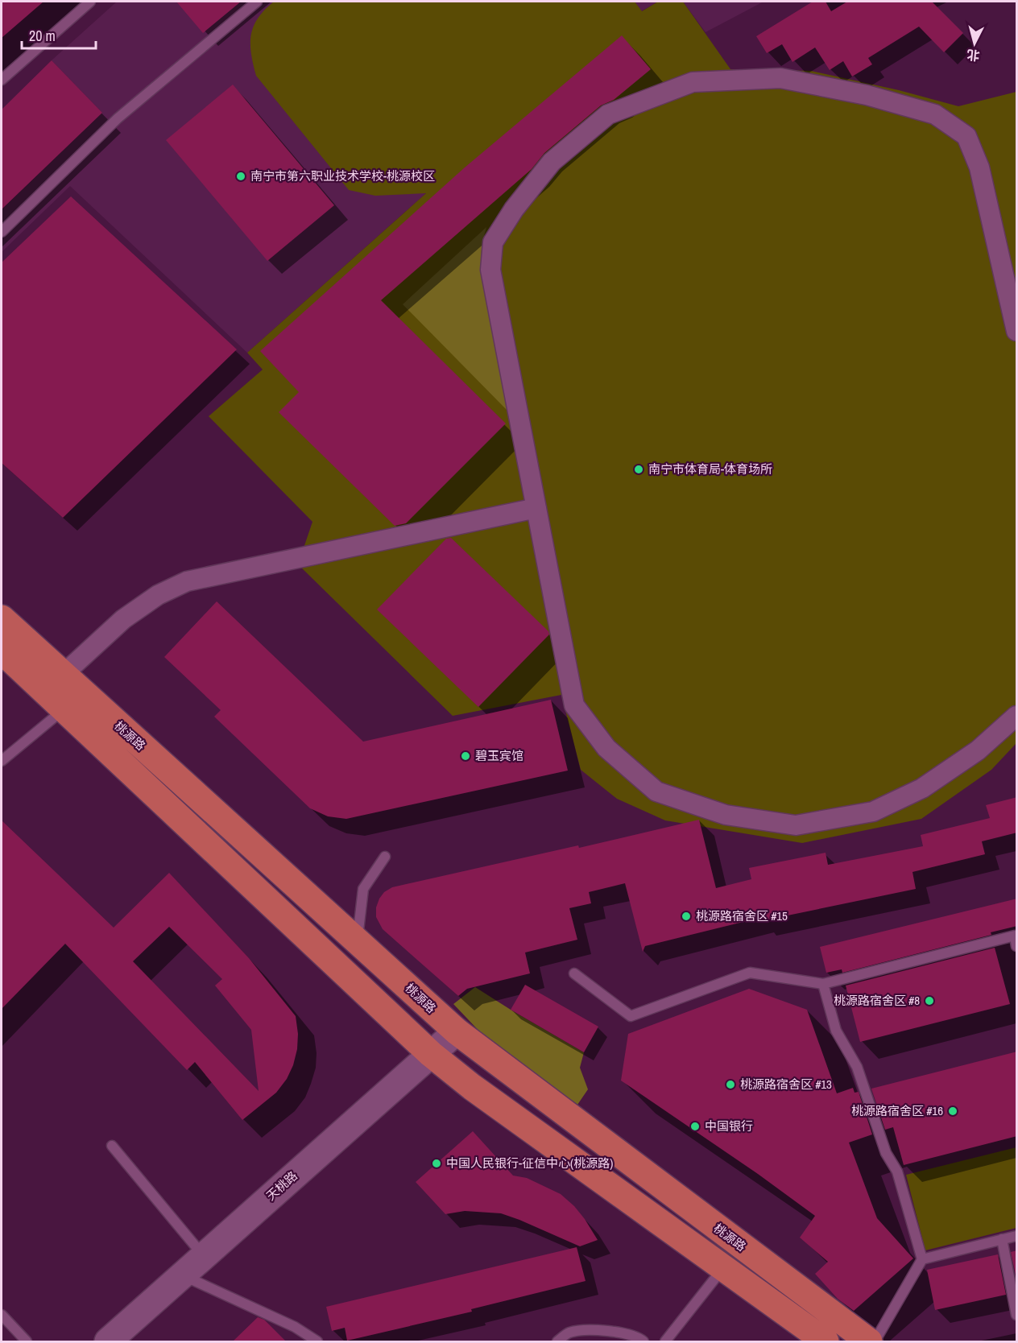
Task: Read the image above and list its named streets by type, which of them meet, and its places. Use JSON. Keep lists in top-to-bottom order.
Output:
{
  "streets": {
    "main road": ["桃源路", "天桃路"]
  },
  "crossings": [
    ["桃源路", "天桃路"]
  ],
  "places": [
    "南宁市第六职业技术学校-桃源校区",
    "南宁市体育局-体育场所",
    "碧玉宾馆",
    "桃源路宿舍区 #15",
    "桃源路宿舍区 #8",
    "桃源路宿舍区 #13",
    "桃源路宿舍区 #16",
    "中国银行",
    "中国人民银行-征信中心(桃源路)"
  ],
  "scale_bar": "20 m",
  "north": "bottom"
}
